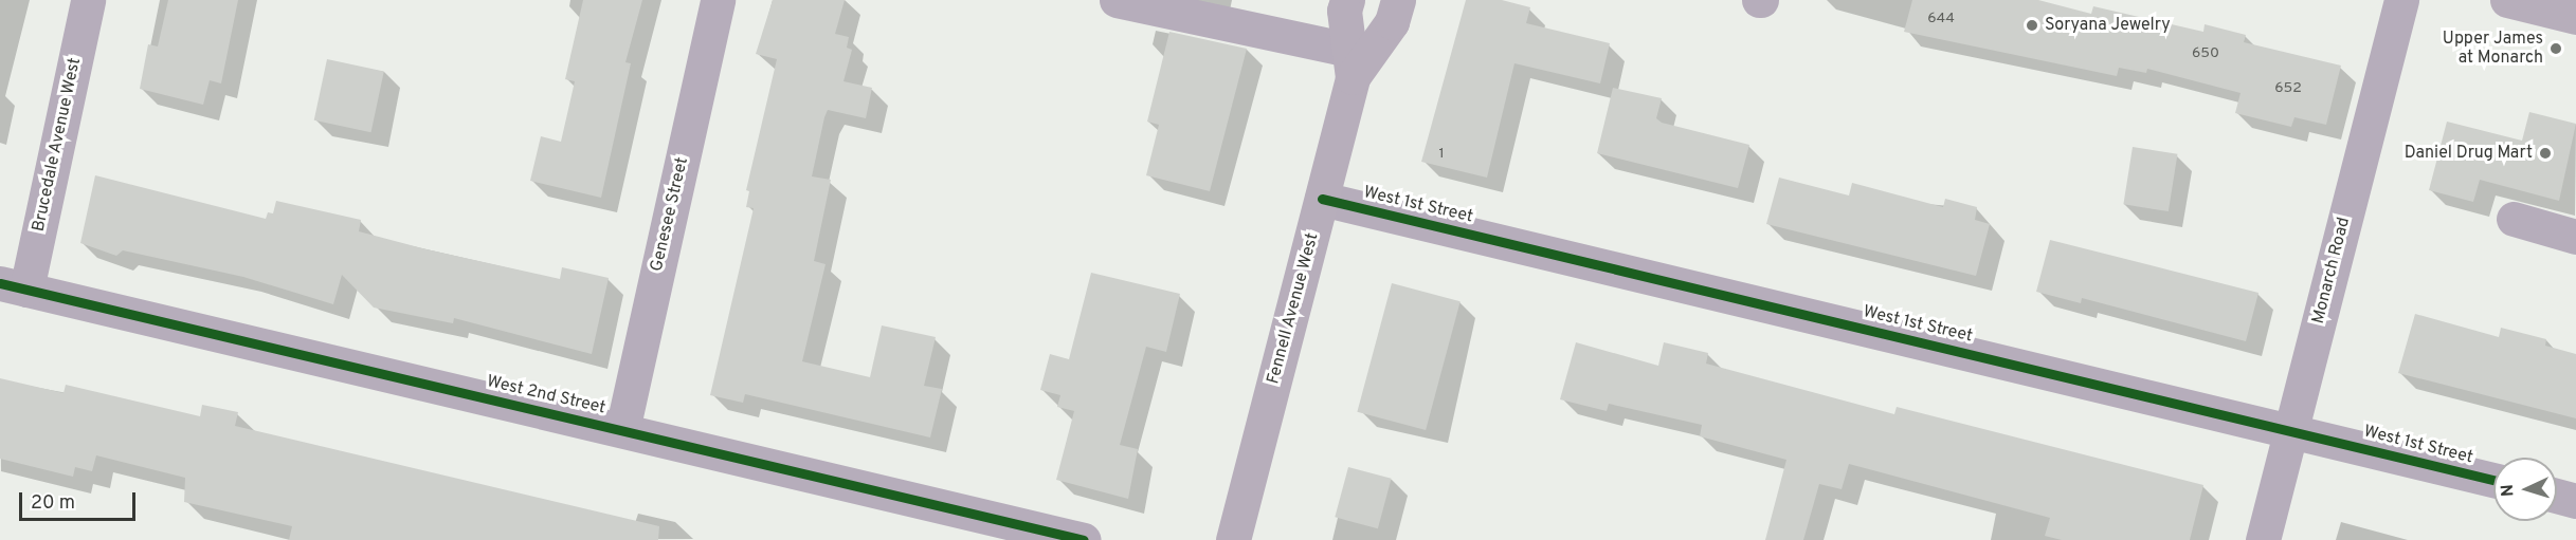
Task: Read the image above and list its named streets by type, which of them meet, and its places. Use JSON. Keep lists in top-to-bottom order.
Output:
{
  "streets": {
    "main road": ["Fennell Avenue West"],
    "street": [
      "Brucedale Avenue West",
      "West 1st Street",
      "Genesee Street",
      "Monarch Road",
      "West 2nd Street"
    ]
  },
  "crossings": [
    ["Brucedale Avenue West", "West 2nd Street"],
    ["West 1st Street", "Monarch Road"],
    ["West 1st Street", "Fennell Avenue West"],
    ["Genesee Street", "West 2nd Street"]
  ],
  "places": ["Soryana Jewelry", "Upper James at Monarch", "Daniel Drug Mart"],
  "house_numbers": [
    "644",
    "650",
    "652",
    "1"
  ],
  "scale_bar": "20 m",
  "north": "left"
}
